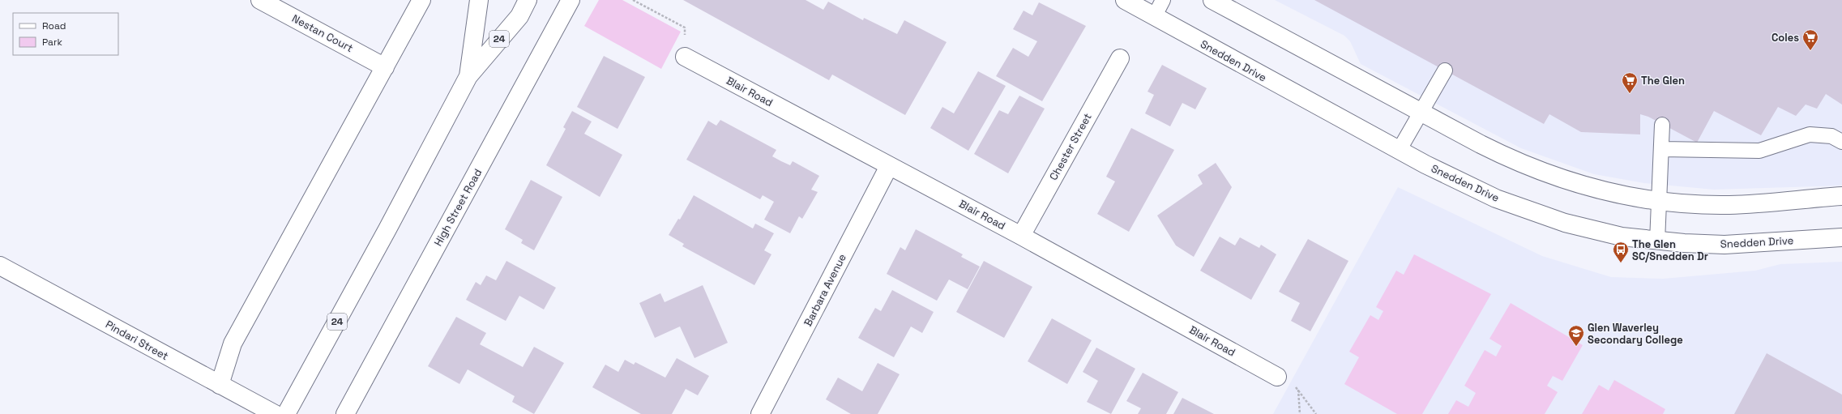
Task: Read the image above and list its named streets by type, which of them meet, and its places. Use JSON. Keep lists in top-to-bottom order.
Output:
{
  "streets": {
    "street": [
      "Nestan Court",
      "24",
      "Snedden Drive",
      "Blair Road",
      "Chester Street",
      "High Street Road",
      "Barbara Avenue",
      "Pindari Street"
    ]
  },
  "crossings": [
    ["Blair Road", "Chester Street"],
    ["Blair Road", "Barbara Avenue"]
  ],
  "places": {
    "supermarket": ["Coles", "The Glen"],
    "bus stop": ["The Glen SC/Snedden Dr"],
    "school or university": ["Glen Waverley Secondary College"]
  },
  "legend": ["Road", "Park"]
}
